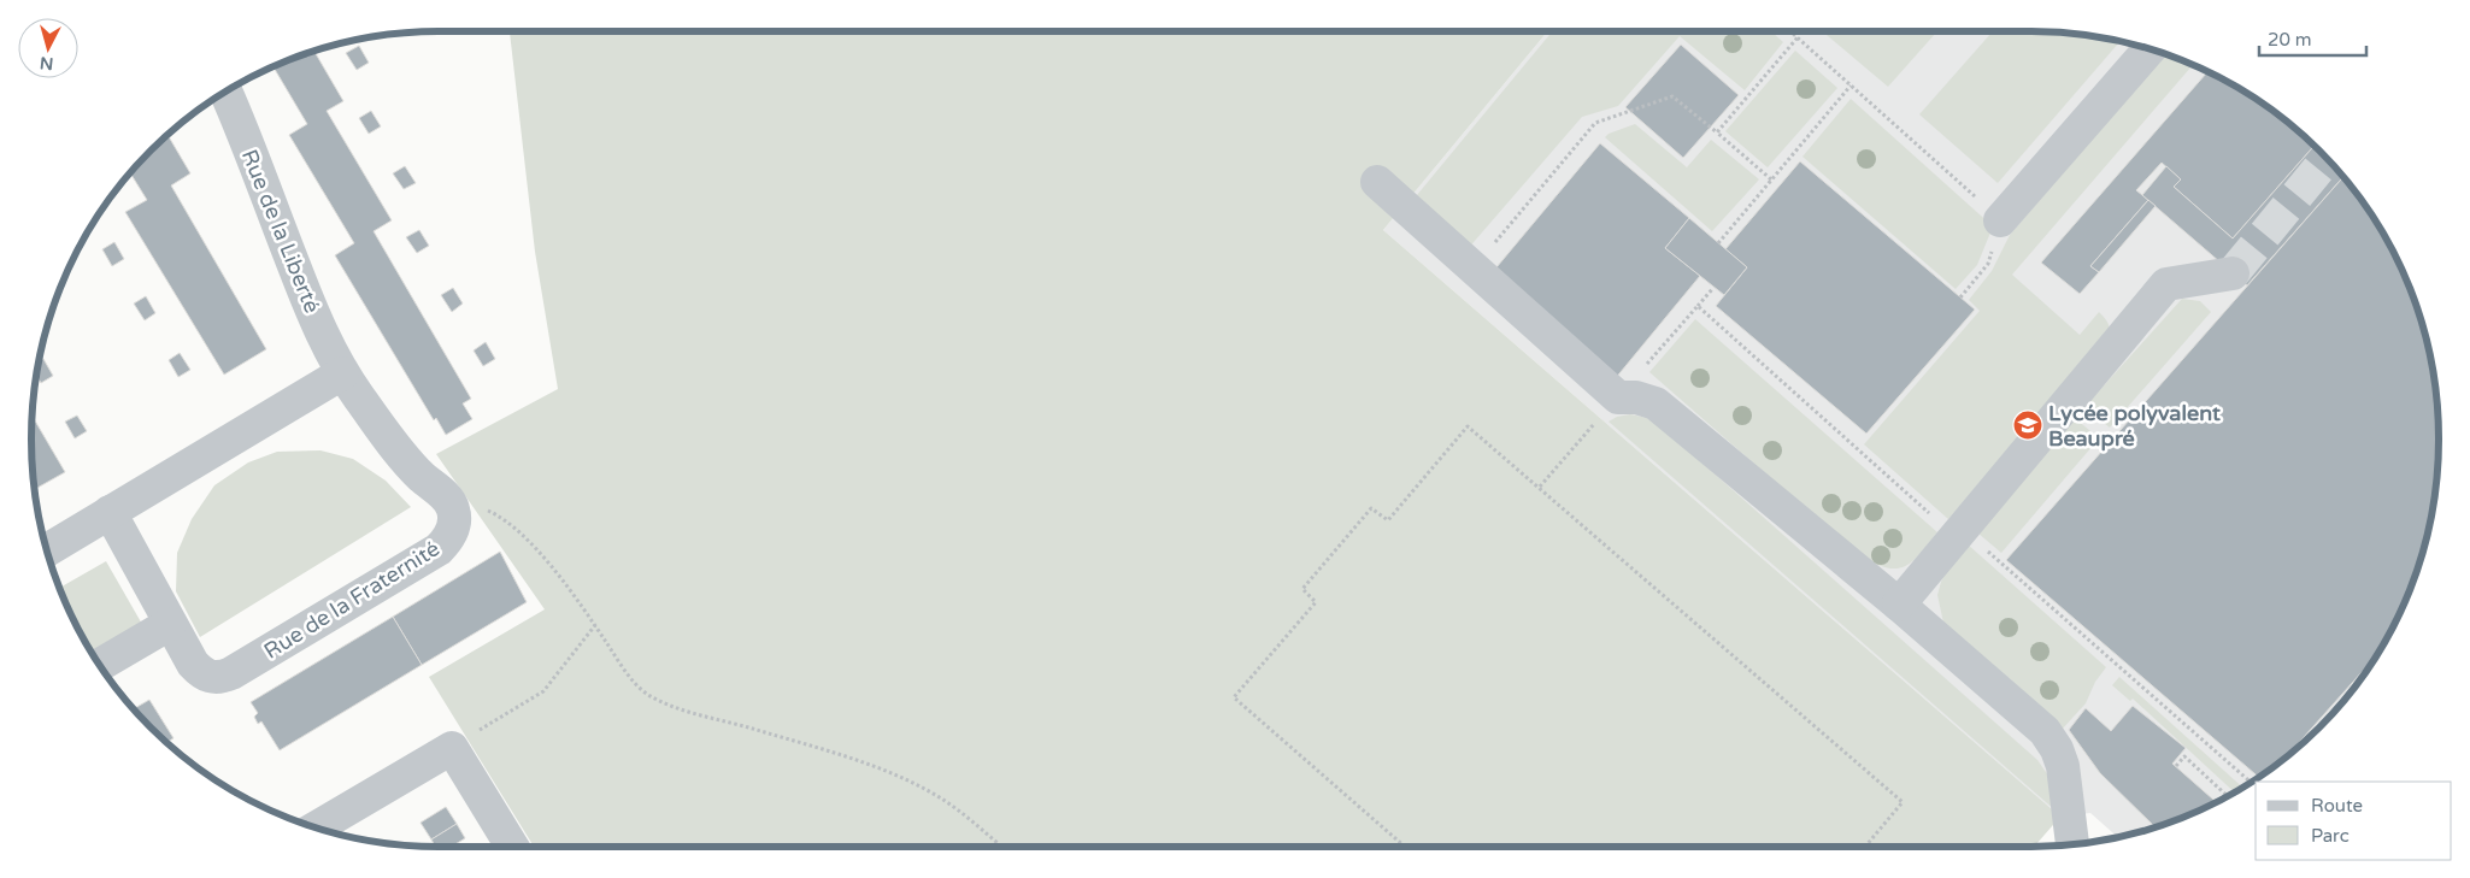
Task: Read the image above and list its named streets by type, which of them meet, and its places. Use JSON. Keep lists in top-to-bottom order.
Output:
{
  "streets": {
    "street": ["Rue de la Liberté", "Rue de la Fraternité"]
  },
  "crossings": [
    ["Rue de la Liberté", "Rue de la Fraternité"]
  ],
  "places": {
    "school or university": ["Lycée polyvalent Beaupré"]
  },
  "legend": ["Route", "Parc"],
  "scale_bar": "20 m",
  "north": "bottom"
}
